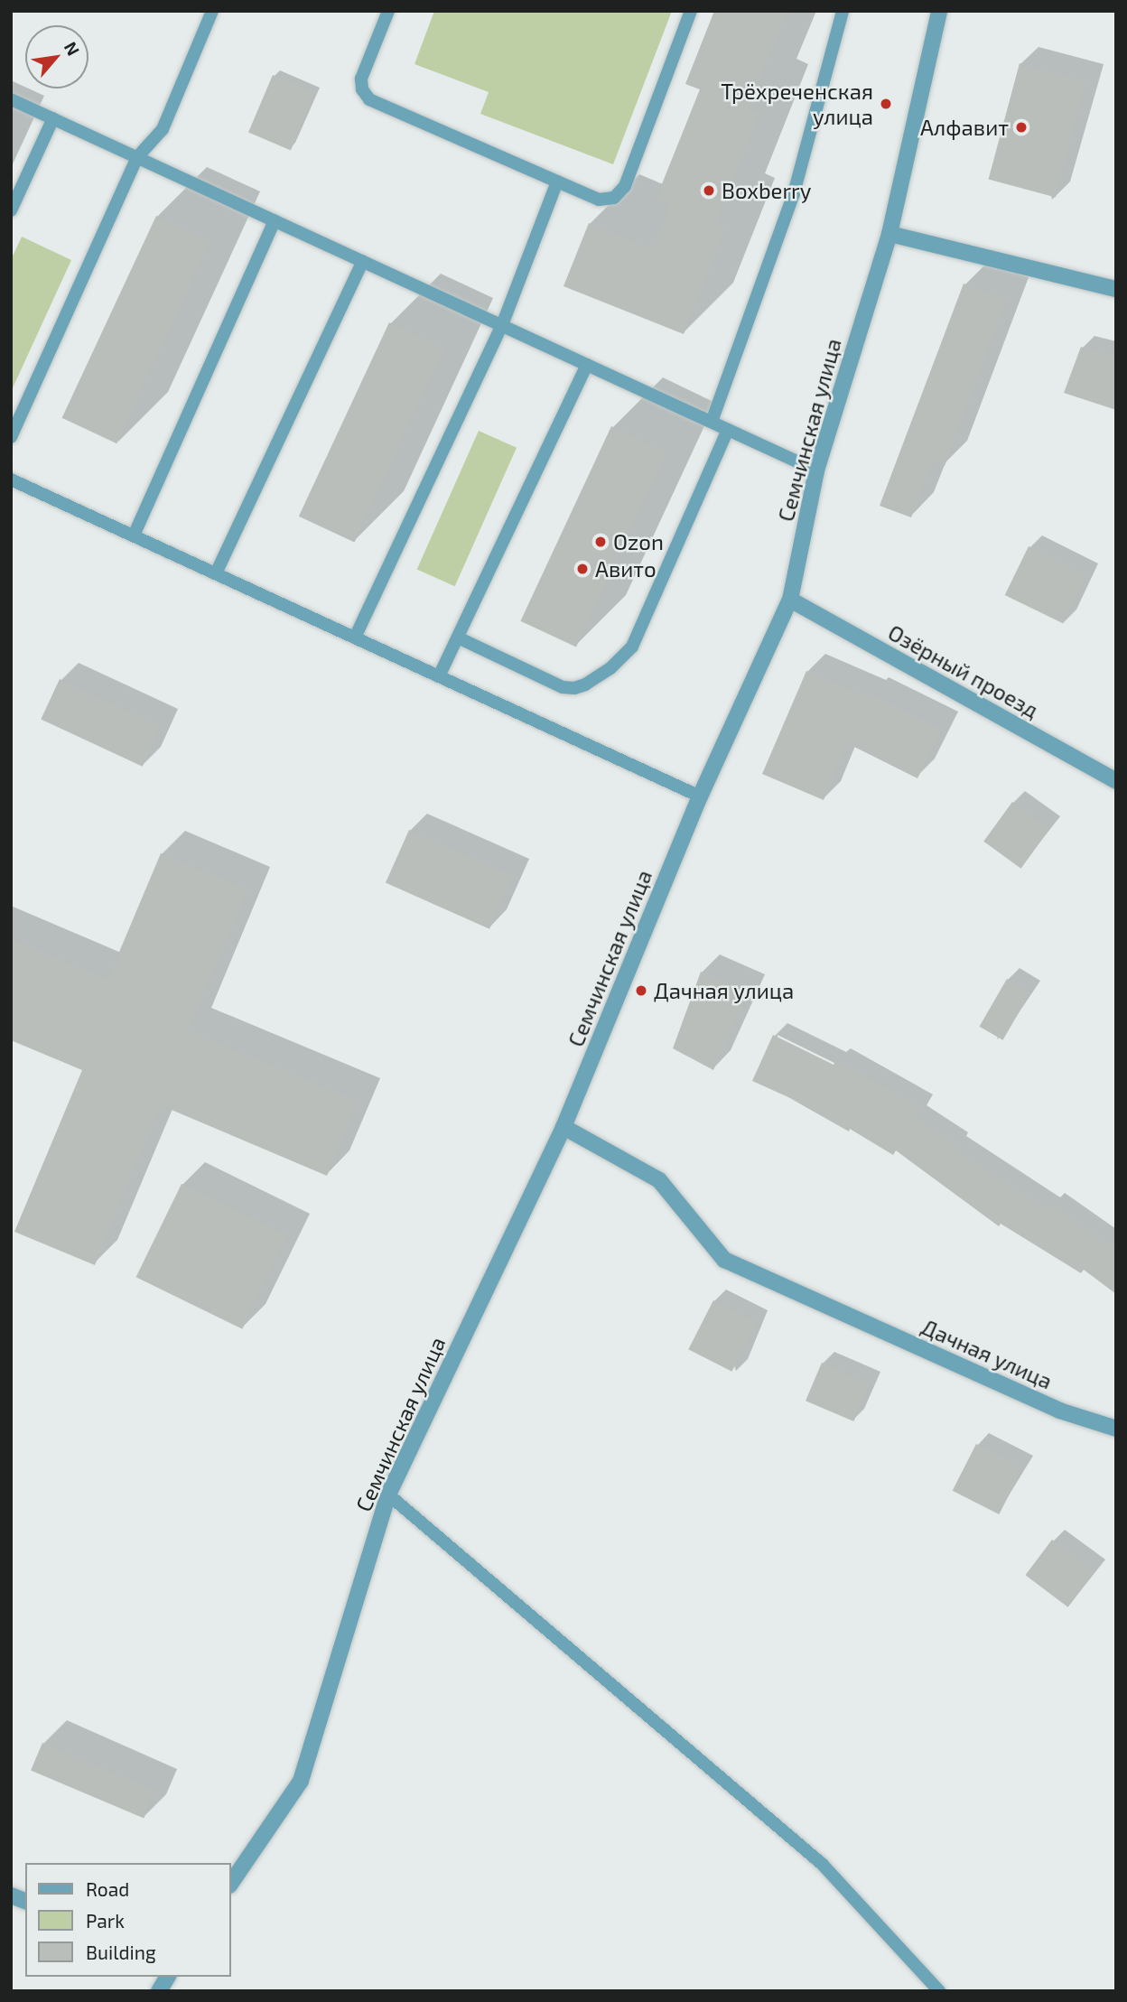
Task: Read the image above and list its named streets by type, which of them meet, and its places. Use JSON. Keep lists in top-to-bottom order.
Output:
{
  "streets": {
    "street": ["Семчинская улица", "Озёрный проезд", "Дачная улица"]
  },
  "crossings": [
    ["Семчинская улица", "Озёрный проезд"],
    ["Семчинская улица", "Дачная улица"]
  ],
  "places": [
    "Трёхреченская улица",
    "Алфавит",
    "Boxberry",
    "Ozon",
    "Авито",
    "Дачная улица"
  ],
  "legend": ["Road", "Park", "Building"],
  "north": "top right"
}
